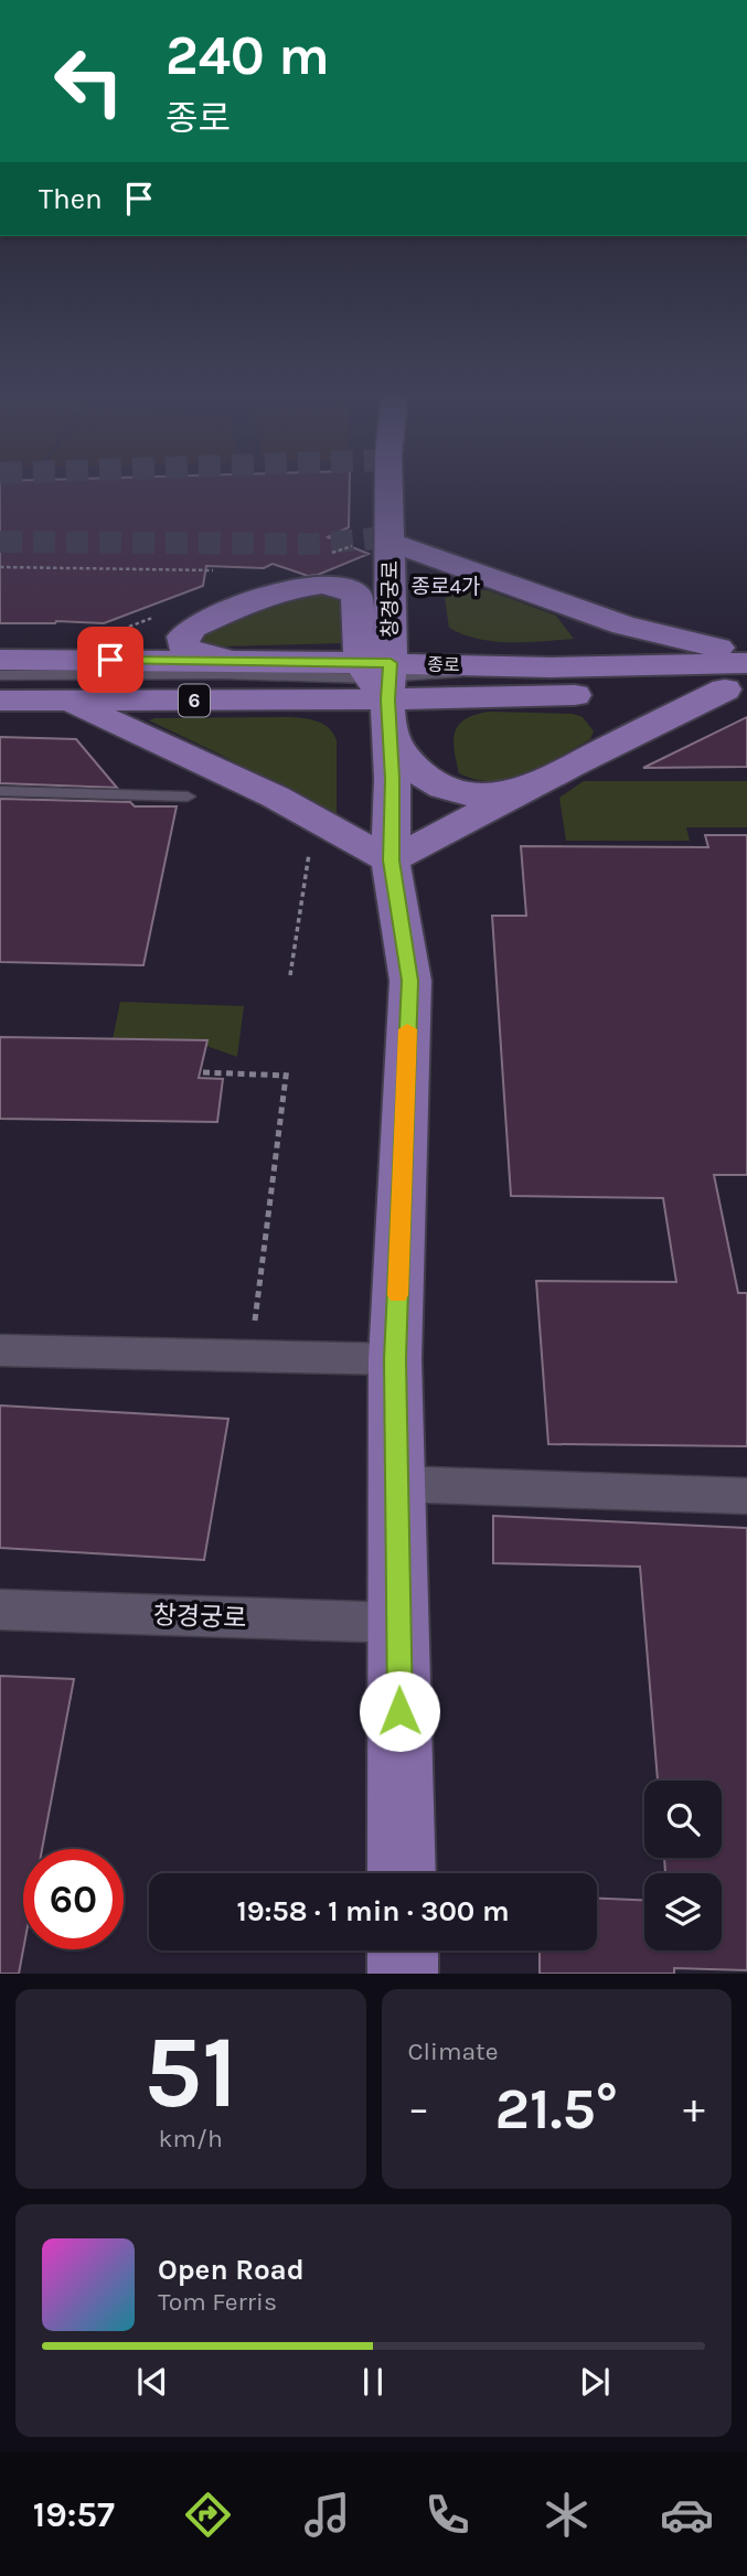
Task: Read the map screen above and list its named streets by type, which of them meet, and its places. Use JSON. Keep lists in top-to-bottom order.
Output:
{
  "streets": {
    "main road": ["창경궁로", "종로", "6"]
  },
  "crossings": [
    ["창경궁로", "종로"]
  ],
  "districts": ["종로4가"],
  "page": {
    "turn": ["240 m", "종로"],
    "then": "Then",
    "limit": "60",
    "trip": "19:58 · 1 min · 300 m",
    "tile": [
      ["51", "km/h"],
      "Climate"
    ],
    "heat": ["−", "21.5°", "+"],
    "song": ["Open Road", "Tom Ferris"],
    "tabs": "19:57"
  }
}
